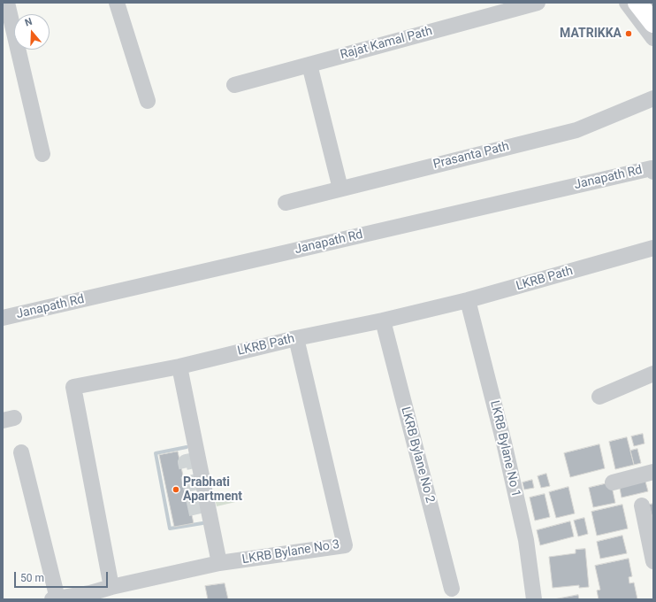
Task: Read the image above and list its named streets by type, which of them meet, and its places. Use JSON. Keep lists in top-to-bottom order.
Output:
{
  "streets": {
    "street": [
      "Rajat Kamal Path",
      "Prasanta Path",
      "Janapath Rd",
      "LKRB Path",
      "LKRB Bylane No 1",
      "LKRB Bylane No 2",
      "LKRB Bylane No 3"
    ]
  },
  "crossings": [
    ["LKRB Path", "LKRB Bylane No 1"],
    ["LKRB Path", "LKRB Bylane No 2"],
    ["LKRB Path", "LKRB Bylane No 3"]
  ],
  "places": ["MATRIKKA", "Prabhati Apartment"],
  "scale_bar": "50 m",
  "north": "top"
}
